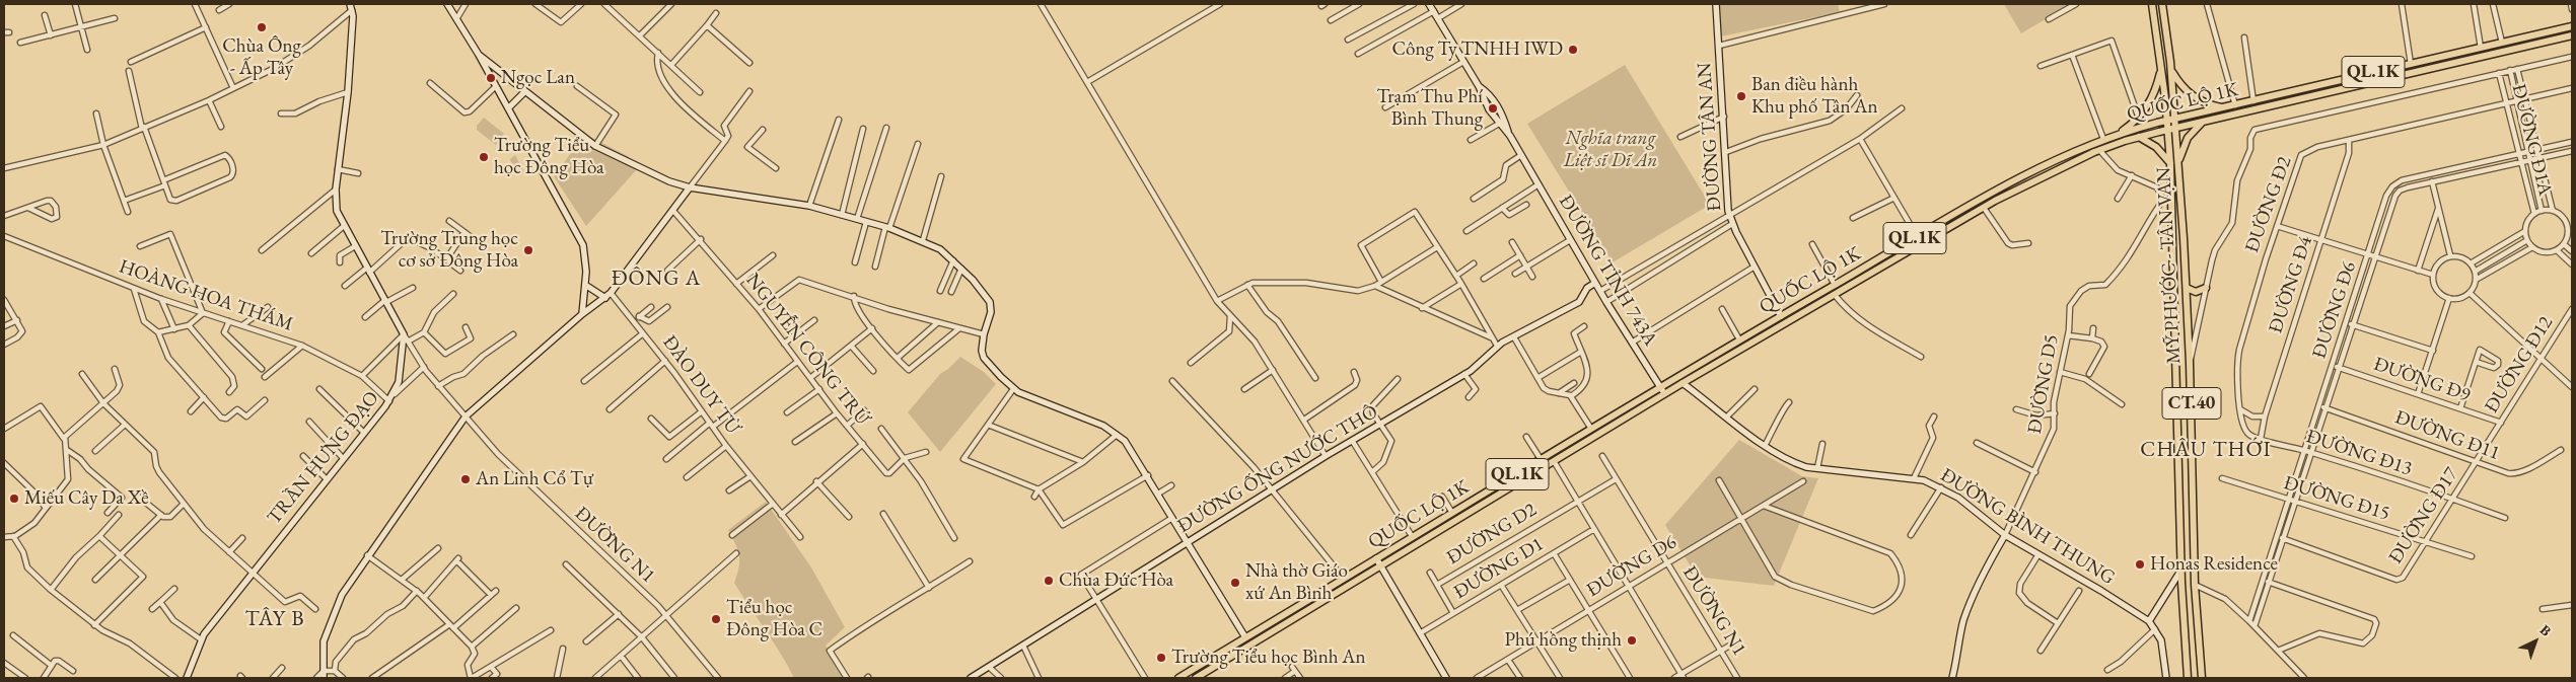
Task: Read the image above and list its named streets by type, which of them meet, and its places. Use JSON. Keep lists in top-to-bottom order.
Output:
{
  "streets": {
    "main road": [
      "QL.1K",
      "QUỐC LỘ 1K",
      "MỸ PHƯỚC - TÂN VẠN",
      "CT.40"
    ],
    "street": [
      "ĐƯỜNG TÂN AN",
      "ĐƯỜNG Đ1A",
      "ĐƯỜNG Đ2",
      "ĐƯỜNG TỈNH 743A",
      "ĐƯỜNG Đ4",
      "HOÀNG HOA THÁM",
      "ĐƯỜNG Đ6",
      "NGUYỄN CÔNG TRỨ",
      "ĐƯỜNG Đ12",
      "ĐƯỜNG Đ9",
      "ĐƯỜNG D5",
      "ĐÀO DUY TỪ",
      "ĐƯỜNG Đ11",
      "ĐƯỜNG Đ13",
      "TRẦN HƯNG ĐẠO",
      "ĐƯỜNG ỐNG NƯỚC THÔ",
      "ĐƯỜNG Đ15",
      "ĐƯỜNG Đ17",
      "ĐƯỜNG BÌNH THUNG",
      "ĐƯỜNG D2",
      "ĐƯỜNG N1",
      "ĐƯỜNG D6",
      "ĐƯỜNG D1"
    ]
  },
  "crossings": [
    ["QUỐC LỘ 1K", "ĐƯỜNG TÂN AN"],
    ["QUỐC LỘ 1K", "MỸ PHƯỚC - TÂN VẠN"],
    ["QUỐC LỘ 1K", "ĐƯỜNG TỈNH 743A"],
    ["QUỐC LỘ 1K", "ĐƯỜNG BÌNH THUNG"],
    ["ĐƯỜNG Đ1A", "ĐƯỜNG Đ2"],
    ["ĐƯỜNG Đ1A", "ĐƯỜNG Đ6"],
    ["ĐƯỜNG Đ2", "ĐƯỜNG Đ4"],
    ["ĐƯỜNG Đ2", "ĐƯỜNG Đ13"],
    ["ĐƯỜNG TỈNH 743A", "ĐƯỜNG ỐNG NƯỚC THÔ"],
    ["ĐƯỜNG Đ4", "ĐƯỜNG Đ13"],
    ["HOÀNG HOA THÁM", "TRẦN HƯNG ĐẠO"],
    ["ĐƯỜNG Đ6", "ĐƯỜNG Đ9"],
    ["ĐƯỜNG Đ6", "ĐƯỜNG Đ11"],
    ["ĐƯỜNG Đ6", "ĐƯỜNG Đ13"],
    ["ĐƯỜNG Đ6", "ĐƯỜNG Đ15"],
    ["ĐƯỜNG Đ6", "ĐƯỜNG Đ17"],
    ["ĐƯỜNG Đ12", "ĐƯỜNG Đ9"],
    ["ĐƯỜNG Đ12", "ĐƯỜNG Đ11"],
    ["ĐƯỜNG Đ12", "ĐƯỜNG Đ17"],
    ["ĐƯỜNG D5", "ĐƯỜNG BÌNH THUNG"],
    ["ĐƯỜNG Đ11", "ĐƯỜNG Đ17"],
    ["ĐƯỜNG Đ13", "ĐƯỜNG Đ17"],
    ["TRẦN HƯNG ĐẠO", "ĐƯỜNG N1"],
    ["ĐƯỜNG Đ15", "ĐƯỜNG Đ17"],
    ["ĐƯỜNG D2", "ĐƯỜNG N1"],
    ["ĐƯỜNG N1", "ĐƯỜNG D6"]
  ],
  "districts": ["ĐÔNG A", "CHÂU THỚI", "TÂY B"],
  "parks": ["Nghĩa trang Liệt sĩ Dĩ An"],
  "places": [
    "Chùa Ông - Ấp Tây",
    "Công Ty TNHH IWD",
    "Ngọc Lan",
    "Ban điều hành Khu phố Tân An",
    "Trạm Thu Phí Bình Thung",
    "Trường Tiểu học Đông Hòa",
    "Trường Trung học cơ sở Đông Hòa",
    "An Linh Cổ Tự",
    "Miếu Cây Da Xề",
    "Honas Residence",
    "Chùa Đức Hòa",
    "Nhà thờ Giáo xứ An Bình",
    "Tiểu học Đông Hòa C",
    "Phú hồng thịnh",
    "Trường Tiểu học Bình An"
  ],
  "north": "top right"
}
